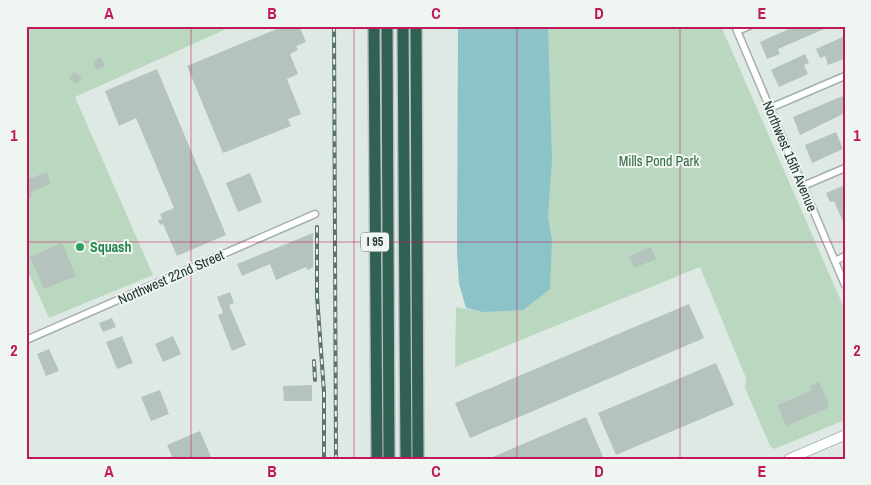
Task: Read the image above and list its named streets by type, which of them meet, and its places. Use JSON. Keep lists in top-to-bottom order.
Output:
{
  "streets": {
    "highway": ["I 95"],
    "street": ["Northwest 15th Avenue", "Northwest 22nd Street"]
  },
  "parks": ["Mills Pond Park"],
  "places": ["Squash"],
  "grid": {
    "columns": [
      "A",
      "B",
      "C",
      "D",
      "E"
    ],
    "rows": ["1", "2"]
  }
}
